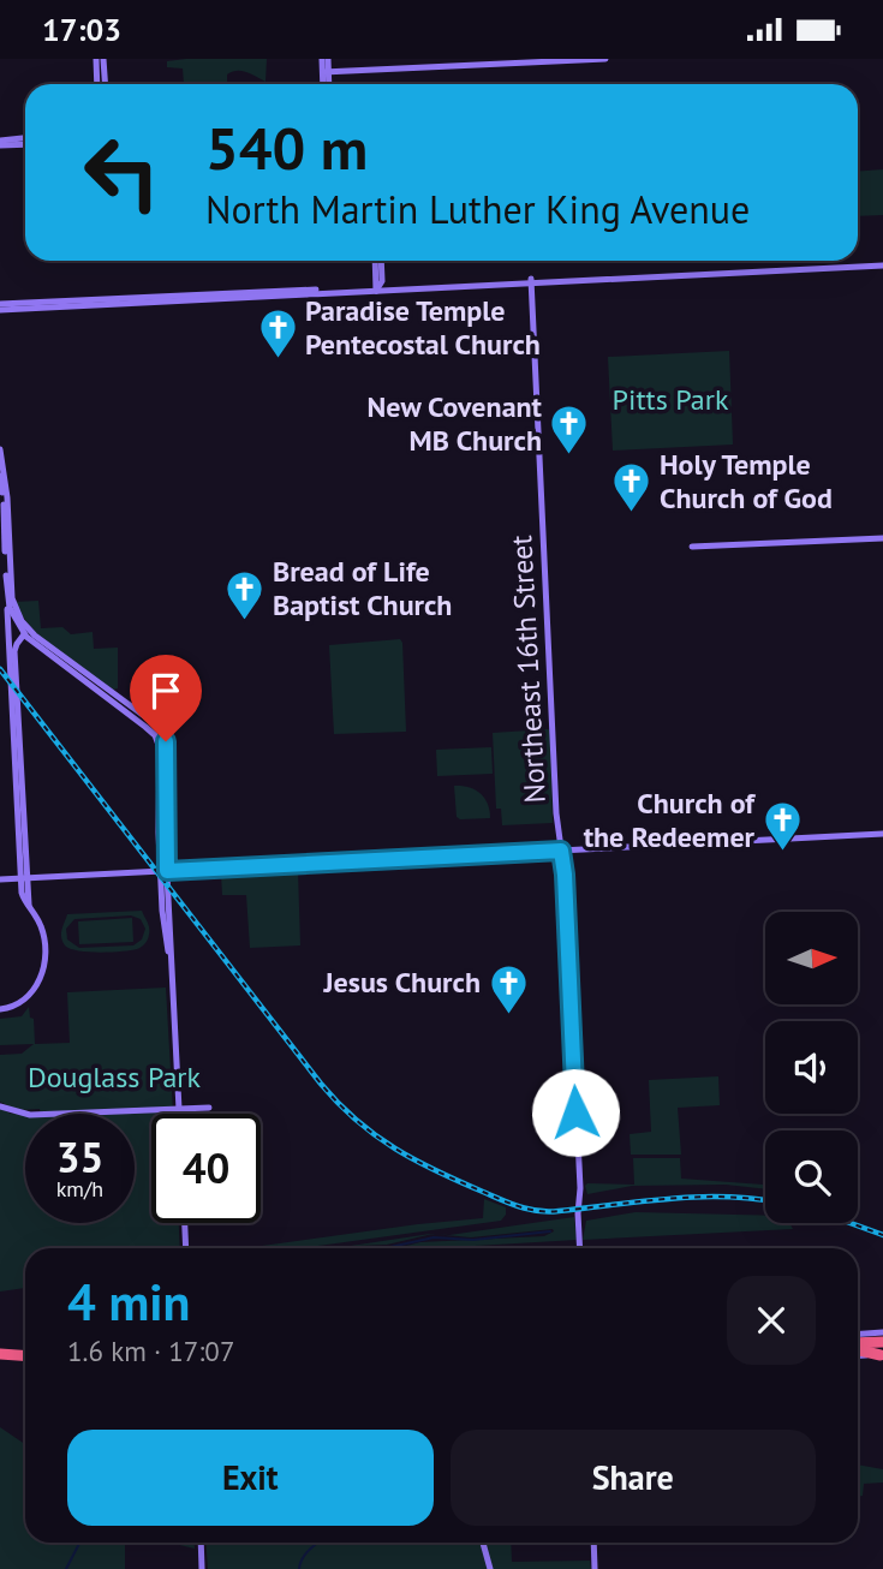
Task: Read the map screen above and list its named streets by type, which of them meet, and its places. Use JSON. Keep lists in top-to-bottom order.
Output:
{
  "streets": {
    "main road": ["Northeast 16th Street"]
  },
  "parks": ["Pitts Park", "Douglass Park"],
  "places": {
    "church": [
      "Paradise Temple Pentecostal Church",
      "New Covenant MB Church",
      "Holy Temple Church of God",
      "Bread of Life Baptist Church",
      "Church of the Redeemer",
      "Jesus Church"
    ]
  },
  "north": "right",
  "page": {
    "status": "17:03",
    "turn": ["540 m", "North Martin Luther King Avenue"],
    "speed": "35 km/h",
    "limit": "40",
    "heading": ["4 min", "1.6 km · 17:07"],
    "buttons": ["Exit", "Share"]
  }
}
